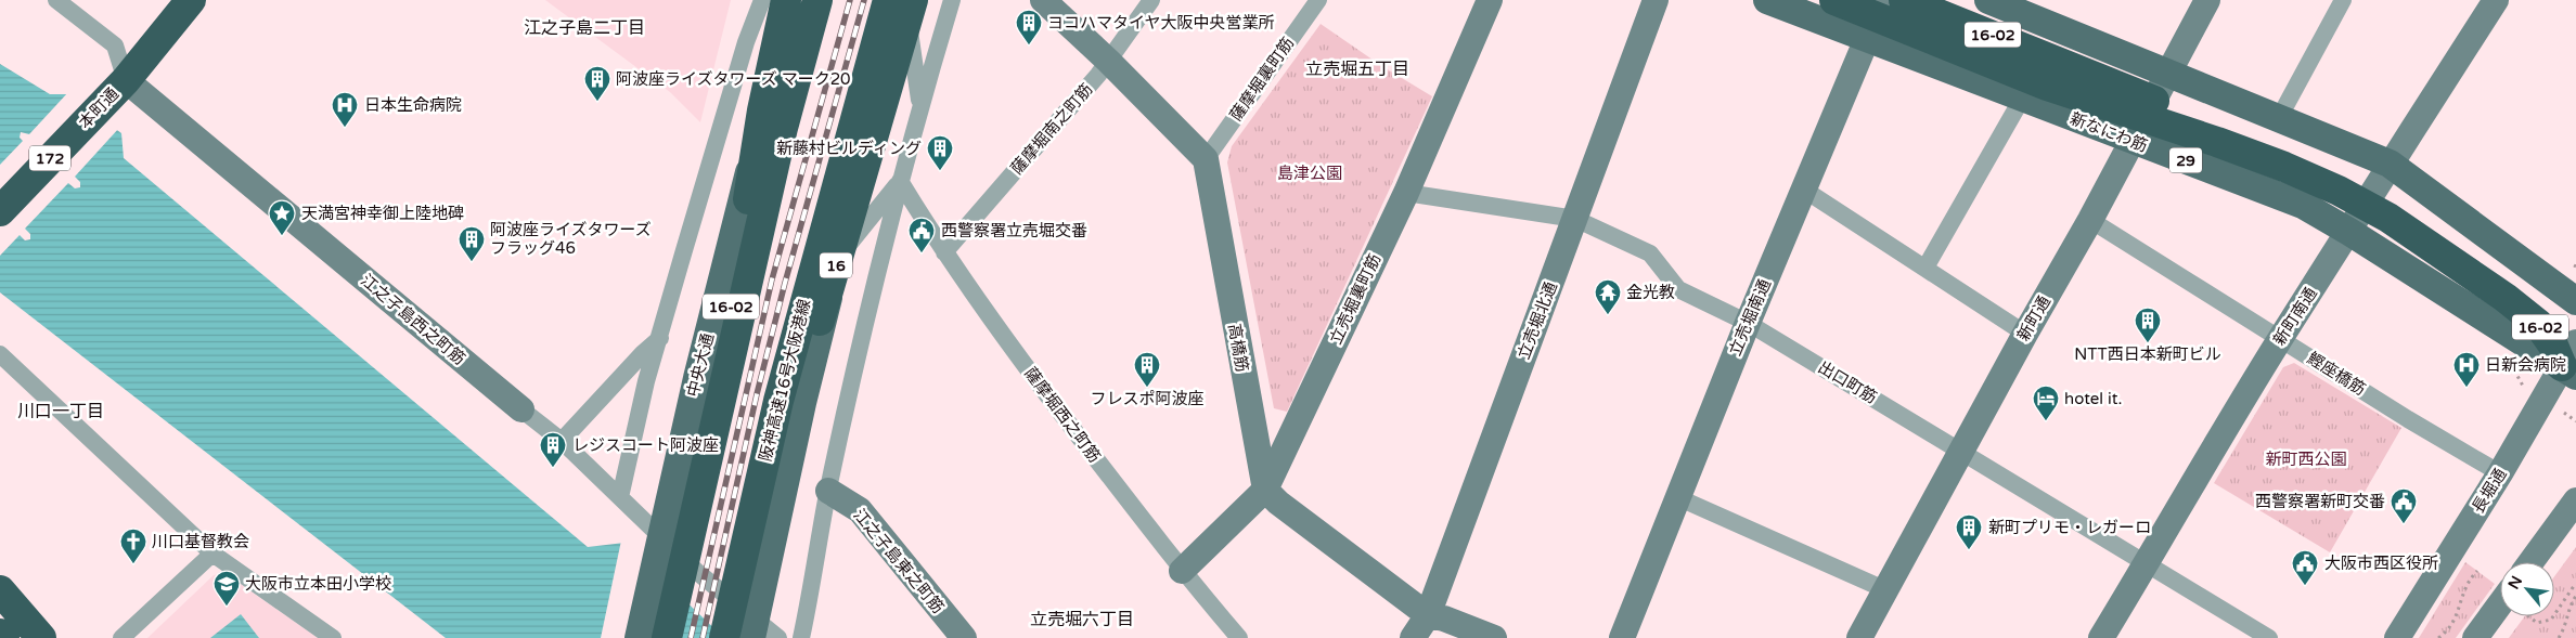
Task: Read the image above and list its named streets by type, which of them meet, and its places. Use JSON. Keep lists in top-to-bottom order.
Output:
{
  "streets": {
    "highway": [
      "16-02",
      "本町通",
      "172",
      "16",
      "阪神高速16号大阪港線"
    ],
    "main road": ["新なにわ筋", "29", "中央大通"],
    "street": [
      "薩摩堀裏町筋",
      "薩摩堀南之町筋",
      "立売堀裏町筋",
      "新町南通",
      "立売堀南通",
      "新町通",
      "江之子島西之町筋",
      "立売堀北通",
      "高橋筋",
      "鰹座橋筋",
      "出口町筋",
      "薩摩堀西之町筋",
      "長堀通",
      "江之子島東之町筋"
    ]
  },
  "crossings": [
    ["16-02", "新なにわ筋"],
    ["16-02", "新町通"],
    ["16-02", "長堀通"],
    ["薩摩堀裏町筋", "高橋筋"],
    ["本町通", "江之子島西之町筋"],
    ["薩摩堀南之町筋", "薩摩堀西之町筋"],
    ["新なにわ筋", "新町南通"],
    ["新なにわ筋", "立売堀南通"],
    ["新なにわ筋", "新町通"],
    ["新なにわ筋", "長堀通"],
    ["16", "阪神高速16号大阪港線"],
    ["立売堀裏町筋", "高橋筋"],
    ["立売堀裏町筋", "出口町筋"],
    ["立売堀裏町筋", "薩摩堀西之町筋"],
    ["新町南通", "鰹座橋筋"],
    ["新町南通", "出口町筋"],
    ["立売堀南通", "出口町筋"],
    ["新町通", "鰹座橋筋"],
    ["新町通", "出口町筋"],
    ["立売堀北通", "出口町筋"],
    ["鰹座橋筋", "長堀通"]
  ],
  "districts": [
    "江之子島二丁目",
    "立売堀五丁目",
    "川口一丁目",
    "立売堀六丁目"
  ],
  "parks": ["島津公園", "新町西公園"],
  "places": {
    "building": [
      "ヨコハマタイヤ大阪中央営業所",
      "阿波座ライズタワーズ マーク20",
      "新藤村ビルディング",
      "阿波座ライズタワーズ フラッグ46",
      "NTT西日本新町ビル",
      "フレスポ阿波座",
      "レジスコート阿波座",
      "新町プリモ・レガーロ"
    ],
    "hospital": ["日本生命病院", "日新会病院"],
    "place": ["天満宮神幸御上陸地碑"],
    "public building": ["西警察署立売堀交番", "西警察署新町交番", "大阪市西区役所"],
    "temple": ["金光教"],
    "hotel": ["hotel it."],
    "church": ["川口基督教会"],
    "school or university": ["大阪市立本田小学校"]
  },
  "north": "top left"
}
